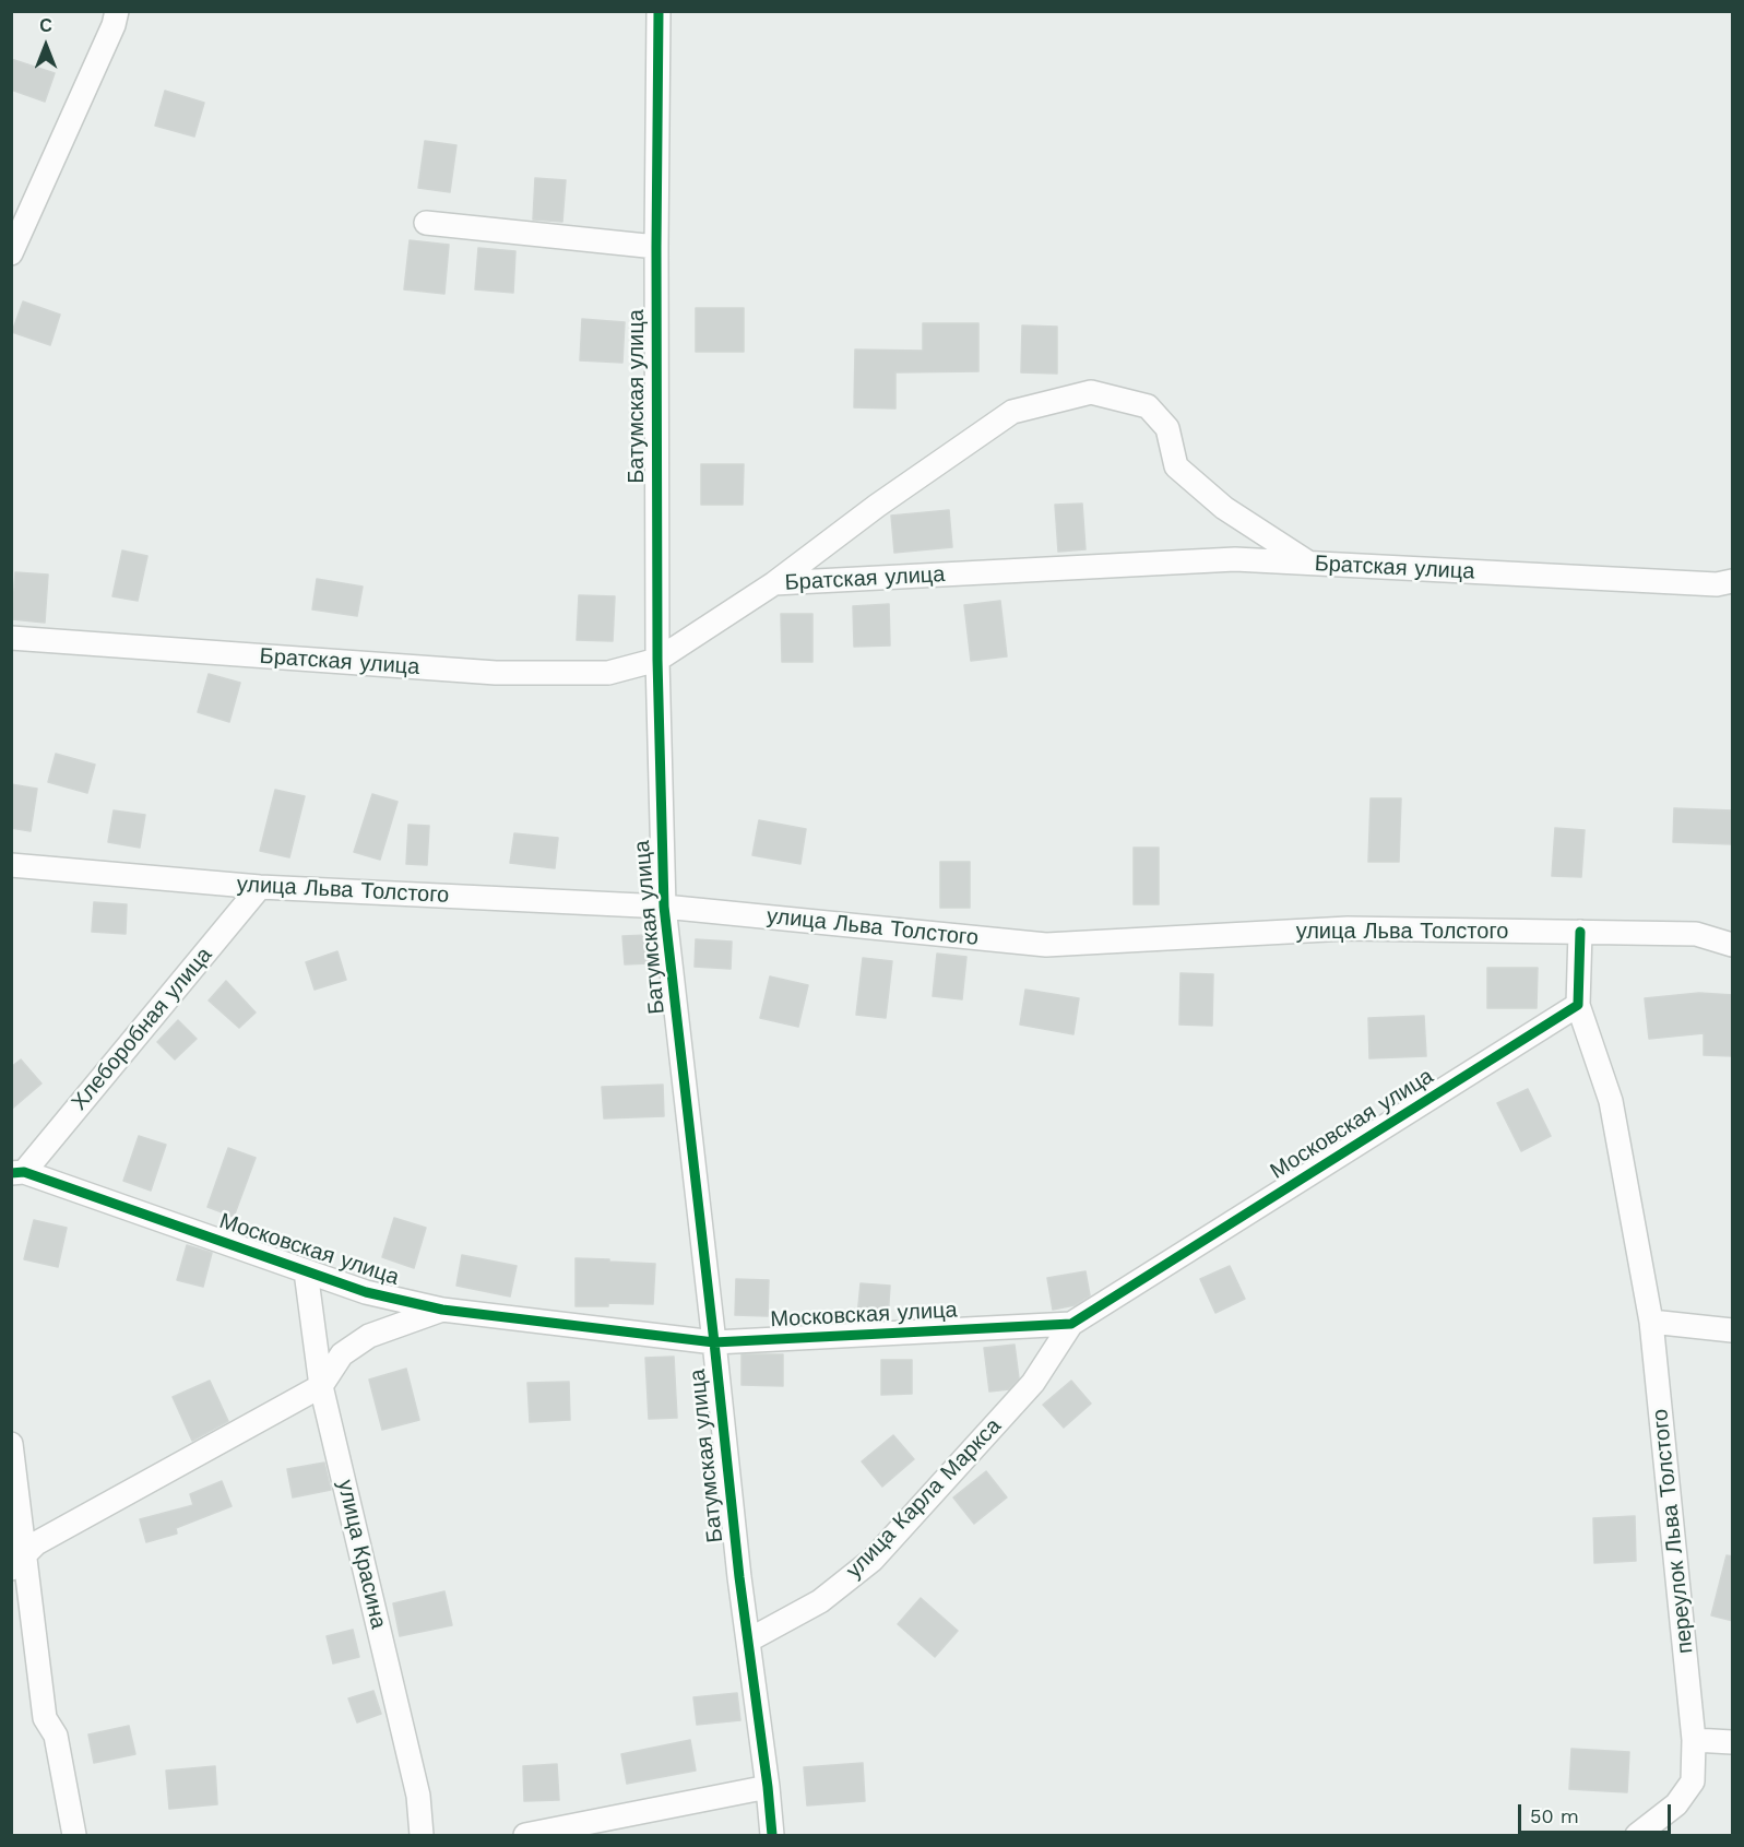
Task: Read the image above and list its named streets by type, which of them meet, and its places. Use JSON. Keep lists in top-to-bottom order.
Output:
{
  "streets": {
    "street": [
      "Батумская улица",
      "Братская улица",
      "улица Льва Толстого",
      "Хлеборобная улица",
      "Московская улица",
      "улица Карла Маркса",
      "переулок Льва Толстого",
      "улица Красина"
    ]
  },
  "crossings": [
    ["Батумская улица", "Братская улица"],
    ["Батумская улица", "улица Льва Толстого"],
    ["Батумская улица", "Московская улица"],
    ["Батумская улица", "улица Карла Маркса"],
    ["улица Льва Толстого", "Хлеборобная улица"],
    ["Хлеборобная улица", "Московская улица"],
    ["Московская улица", "улица Карла Маркса"],
    ["Московская улица", "переулок Льва Толстого"],
    ["Московская улица", "улица Красина"]
  ],
  "scale_bar": "50 m",
  "north": "top"
}
